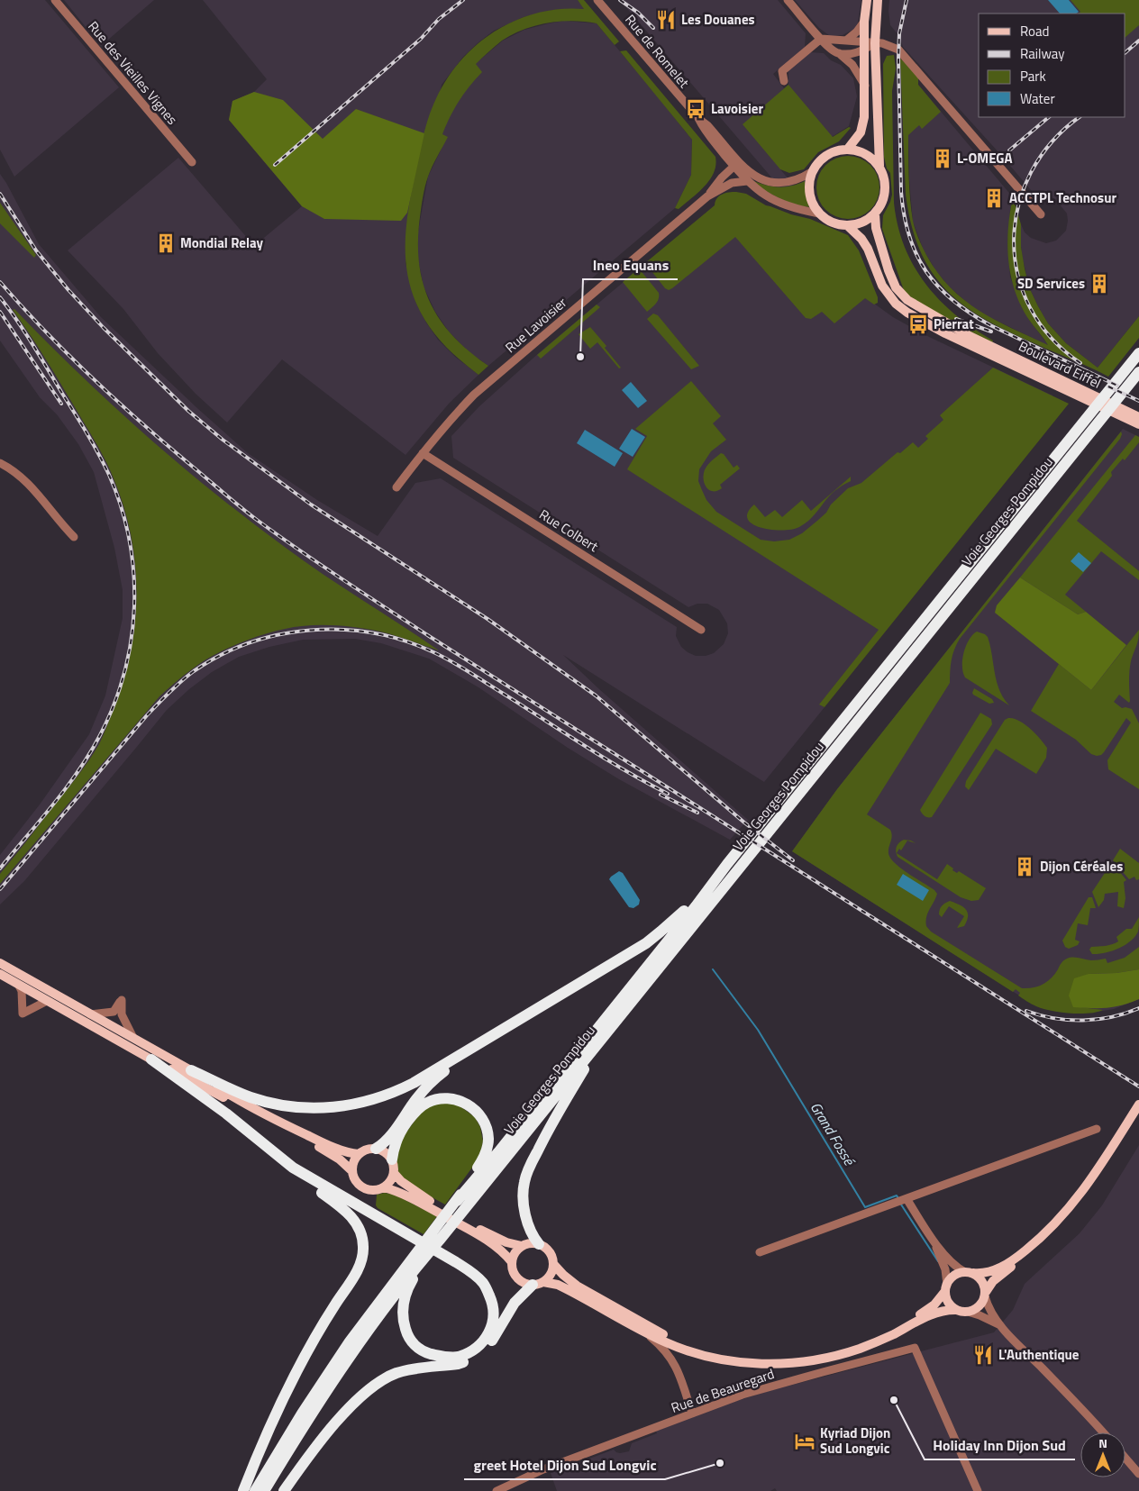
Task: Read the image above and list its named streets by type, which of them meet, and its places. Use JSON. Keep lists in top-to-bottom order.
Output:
{
  "streets": {
    "highway": ["Voie Georges Pompidou"],
    "main road": ["Boulevard Eiffel"],
    "street": [
      "Rue de Romelet",
      "Rue des Vieilles Vignes",
      "Rue Lavoisier",
      "Rue Colbert",
      "Rue de Beauregard"
    ]
  },
  "crossings": [
    ["Rue de Romelet", "Rue Lavoisier"],
    ["Rue de Romelet", "Boulevard Eiffel"],
    ["Rue Lavoisier", "Rue Colbert"]
  ],
  "water": ["Grand Fossé"],
  "places": {
    "restaurant": ["Les Douanes", "L'Authentique"],
    "bus stop": ["Lavoisier", "Pierrat"],
    "building": [
      "L-OMEGA",
      "ACCTPL Technosur",
      "Mondial Relay",
      "SD Services",
      "Dijon Céréales"
    ],
    "other": ["Ineo Equans", "Holiday Inn Dijon Sud", "greet Hotel Dijon Sud Longvic"],
    "hotel": ["Kyriad Dijon Sud Longvic"]
  },
  "legend": [
    "Road",
    "Railway",
    "Park",
    "Water"
  ],
  "north": "top"
}
